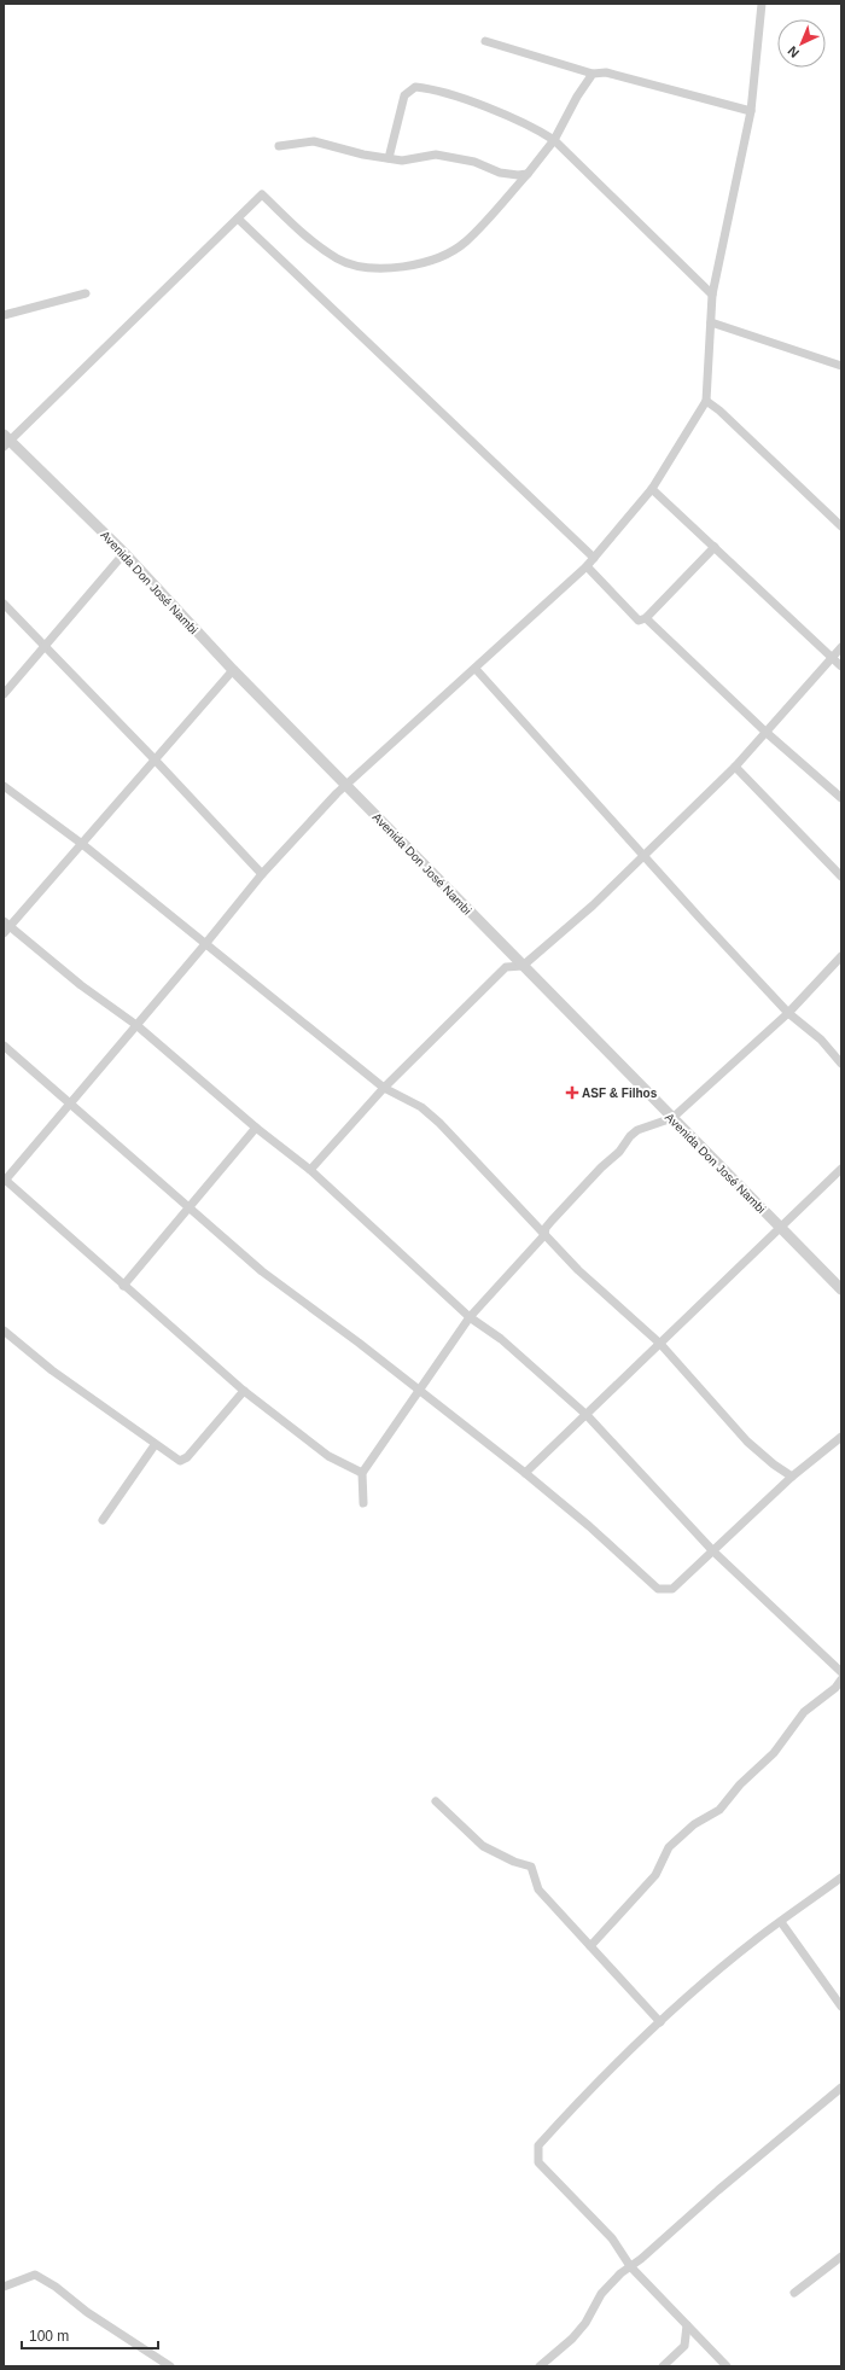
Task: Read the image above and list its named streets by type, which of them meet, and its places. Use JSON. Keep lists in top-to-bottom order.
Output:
{
  "streets": {
    "street": ["Avenida Don José Nambi"]
  },
  "places": {
    "health": ["ASF & Filhos"]
  },
  "scale_bar": "100 m",
  "north": "bottom left"
}
